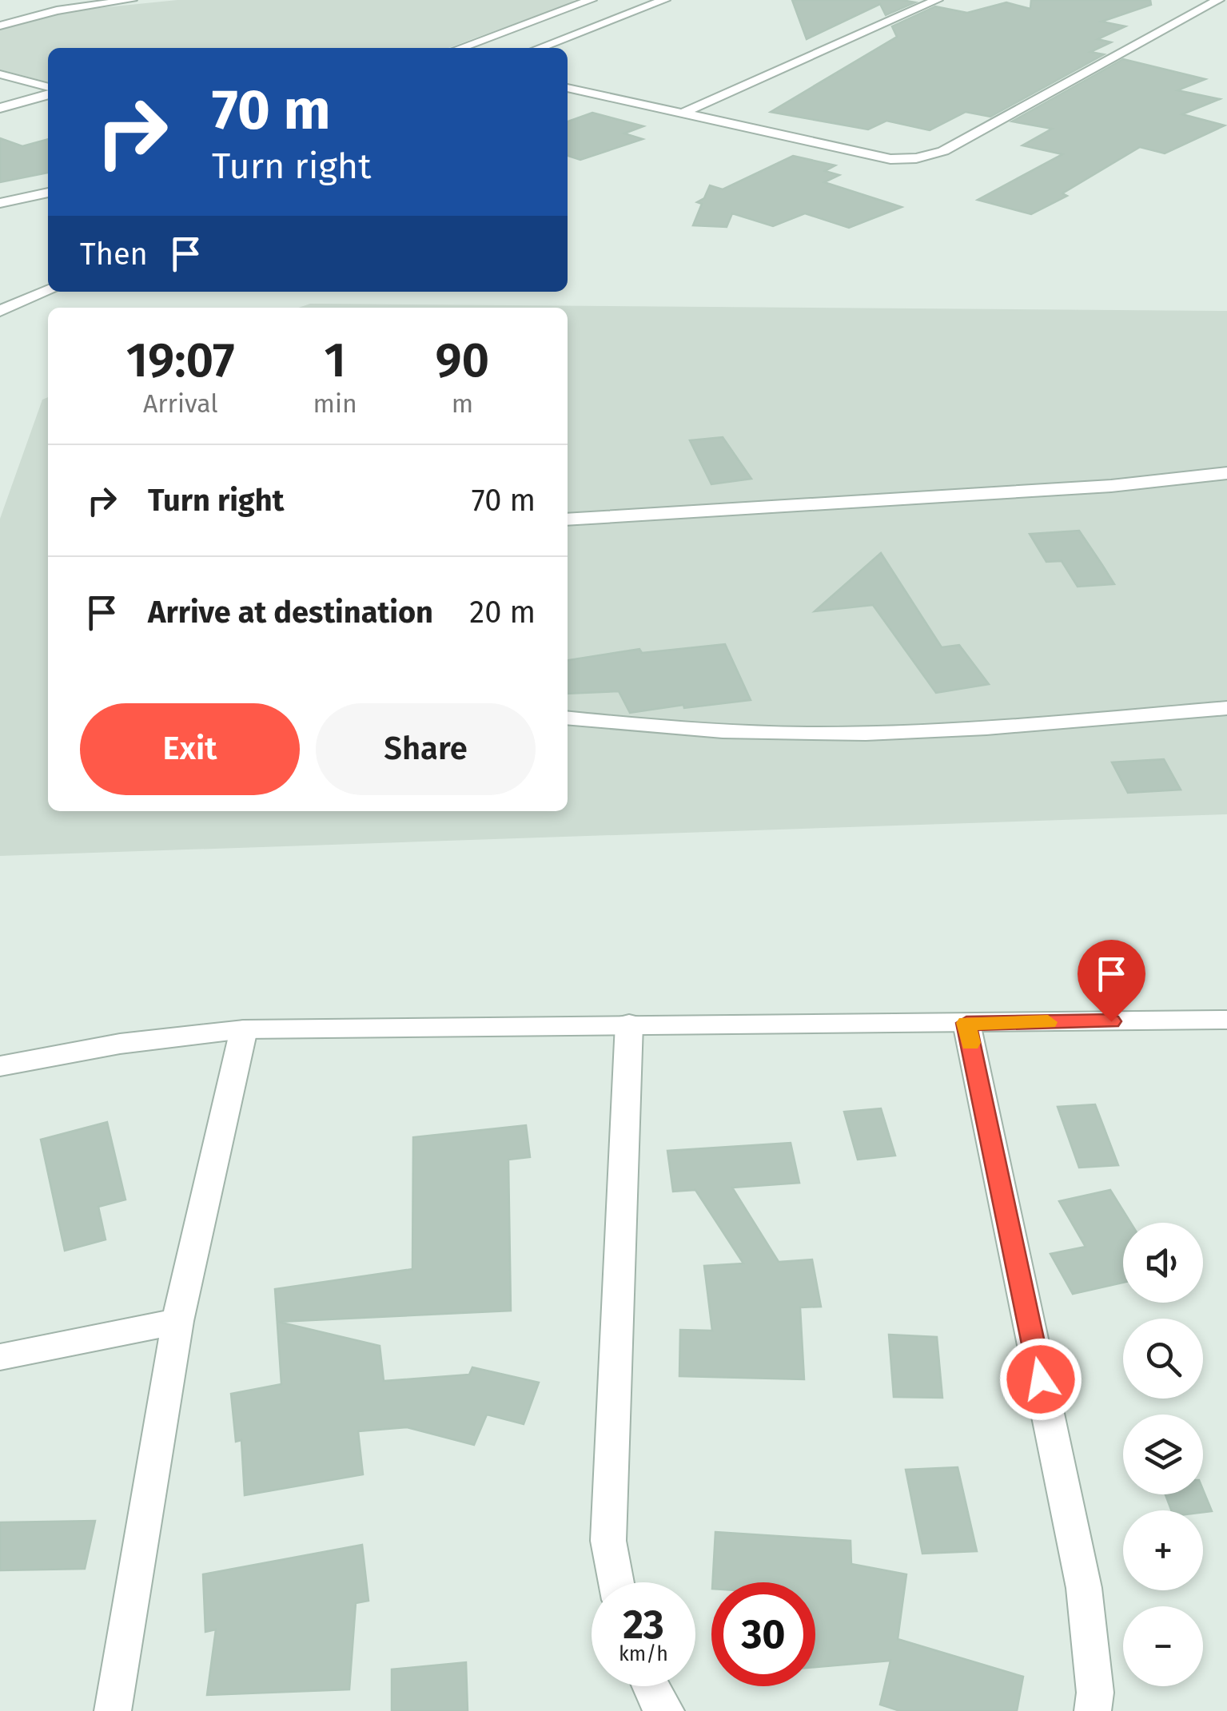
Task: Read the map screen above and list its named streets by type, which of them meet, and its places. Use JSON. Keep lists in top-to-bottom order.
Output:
{
  "page": {
    "turn": ["70 m", "Turn right"],
    "then": "Then",
    "eta": [
      "19:07",
      "Arrival",
      "1",
      "min",
      "90",
      "m"
    ],
    "list": [
      {
        "name": "Turn right",
        "value": "70 m"
      },
      {
        "name": "Arrive at destination",
        "value": "20 m"
      }
    ],
    "buttons": ["Exit", "Share"],
    "map_buttons": ["+", "−"],
    "speed": "23 km/h",
    "limit": "30"
  }
}
